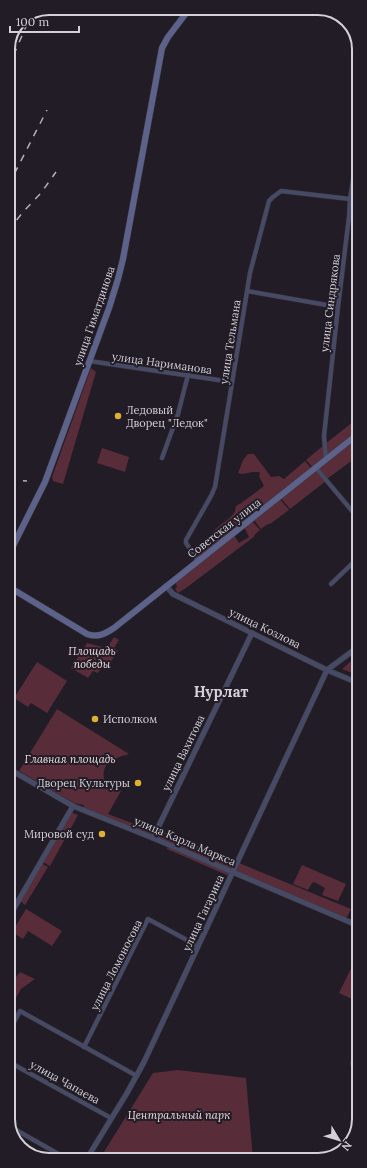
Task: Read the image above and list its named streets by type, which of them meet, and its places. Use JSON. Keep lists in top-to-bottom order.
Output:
{
  "streets": {
    "main road": ["улица Гиматдинова", "Советская улица"],
    "street": [
      "улица Синдрякова",
      "улица Тельмана",
      "улица Нариманова",
      "улица Козлова",
      "улица Вахитова",
      "улица Карла Маркса",
      "улица Гагарина",
      "улица Ломоносова",
      "улица Чапаева"
    ]
  },
  "crossings": [
    ["улица Синдрякова", "улица Тельмана"],
    ["улица Синдрякова", "Советская улица"],
    ["улица Гиматдинова", "улица Нариманова"],
    ["улица Тельмана", "улица Нариманова"],
    ["улица Тельмана", "Советская улица"],
    ["Советская улица", "улица Козлова"],
    ["улица Козлова", "улица Вахитова"],
    ["улица Козлова", "улица Гагарина"],
    ["улица Вахитова", "улица Карла Маркса"],
    ["улица Карла Маркса", "улица Гагарина"],
    ["улица Гагарина", "улица Ломоносова"],
    ["улица Гагарина", "улица Чапаева"]
  ],
  "districts": ["Нурлат"],
  "parks": ["Площадь победы", "Главная площадь", "Центральный парк"],
  "places": [
    "Ледовый Дворец \"Ледок\"",
    "Исполком",
    "Дворец Культуры",
    "Мировой суд"
  ],
  "scale_bar": "100 m",
  "north": "bottom right"
}
